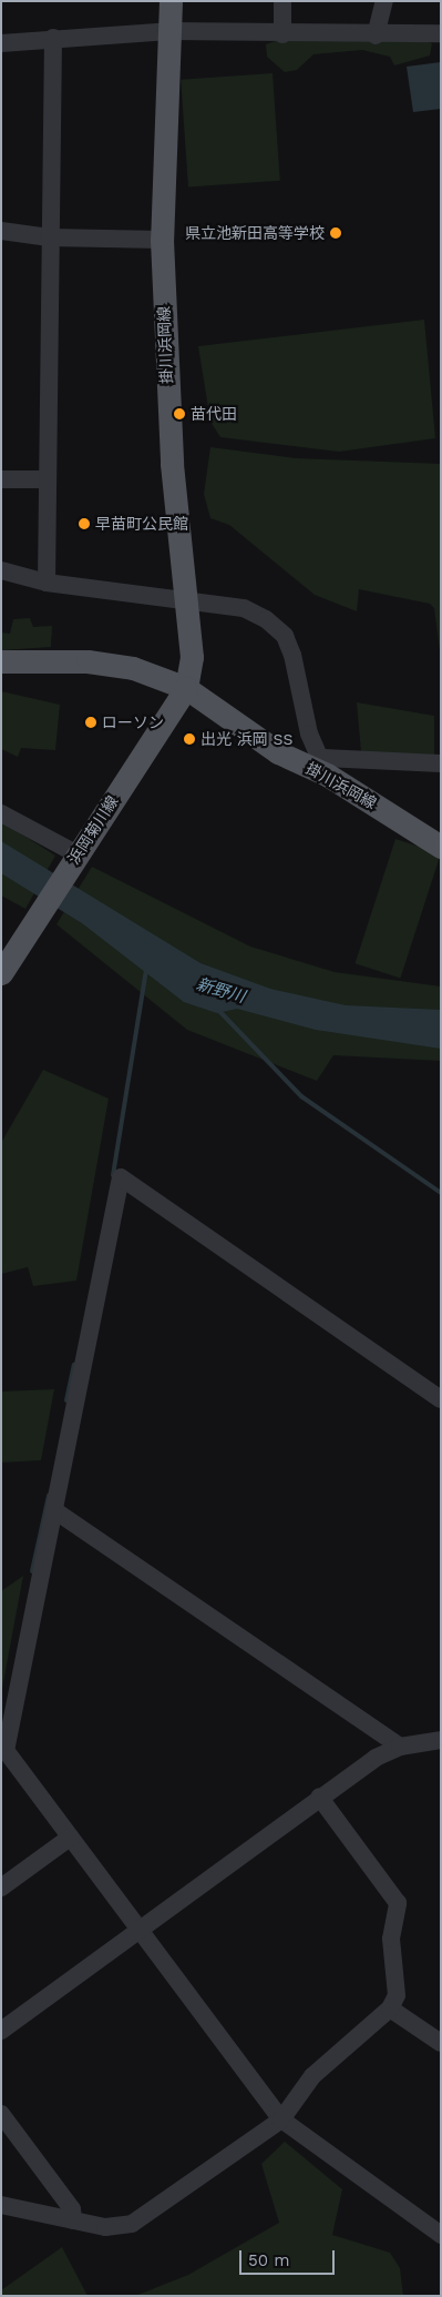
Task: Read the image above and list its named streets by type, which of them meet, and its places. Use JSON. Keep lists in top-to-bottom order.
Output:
{
  "streets": {
    "main road": ["掛川浜岡線", "浜岡菊川線"]
  },
  "crossings": [
    ["掛川浜岡線", "浜岡菊川線"]
  ],
  "water": ["新野川"],
  "places": [
    "県立池新田高等学校",
    "苗代田",
    "早苗町公民館",
    "ローソン",
    "出光 浜岡 SS"
  ],
  "scale_bar": "50 m"
}
